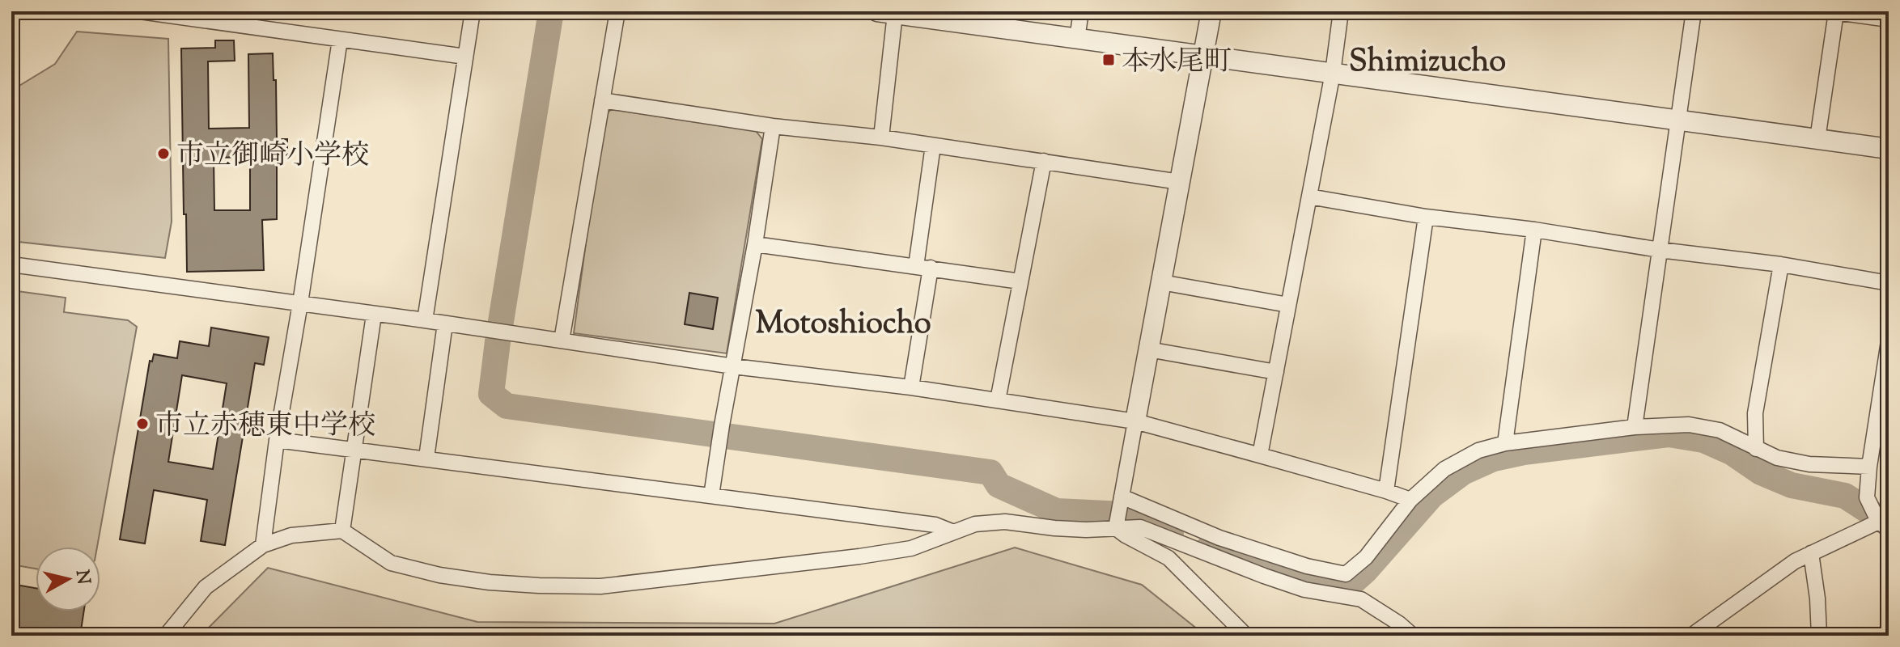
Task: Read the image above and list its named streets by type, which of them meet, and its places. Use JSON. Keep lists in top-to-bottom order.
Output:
{
  "districts": ["Shimizucho", "Motoshiocho"],
  "places": {
    "transit": ["本水尾町"],
    "other": ["市立御崎小学校", "市立赤穂東中学校"]
  },
  "north": "right"
}
